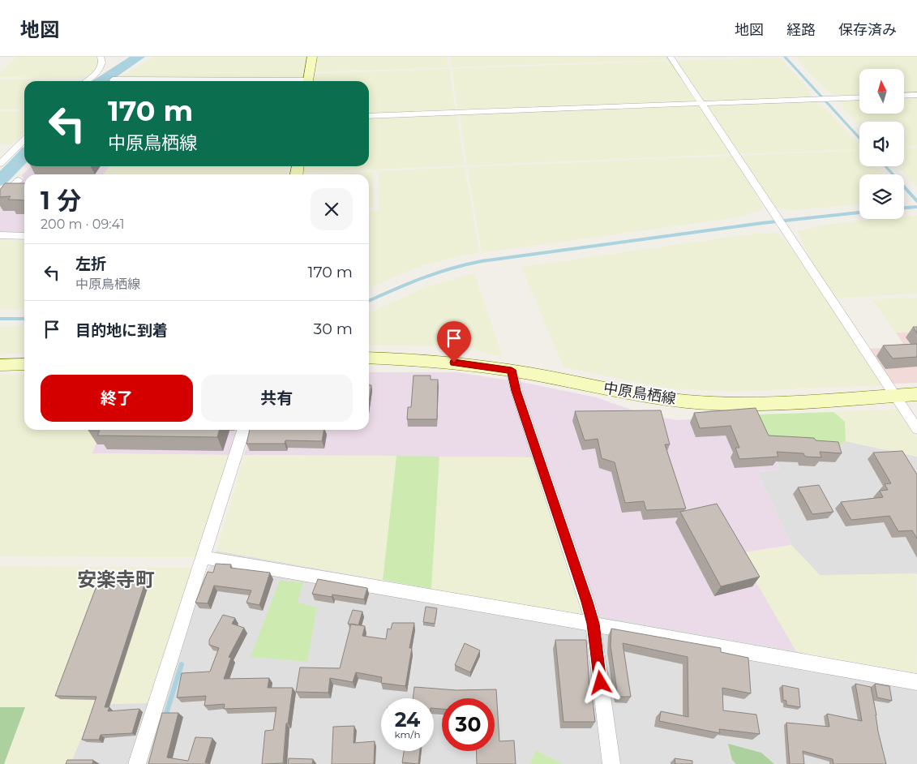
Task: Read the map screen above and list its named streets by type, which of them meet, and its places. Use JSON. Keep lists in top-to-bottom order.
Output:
{
  "streets": {
    "main road": ["中原鳥栖線"]
  },
  "districts": ["安楽寺町"],
  "north": "top",
  "page": {
    "header": "地図",
    "nav": ["地図", "経路", "保存済み"],
    "turn": ["170 m", "中原鳥栖線"],
    "heading": ["1 分", "200 m · 09:41"],
    "list": [
      {
        "name": "左折",
        "note": "中原鳥栖線",
        "value": "170 m"
      },
      {
        "name": "目的地に到着",
        "value": "30 m"
      }
    ],
    "buttons": ["終了", "共有"],
    "speed": "24 km/h",
    "limit": "30"
  }
}
